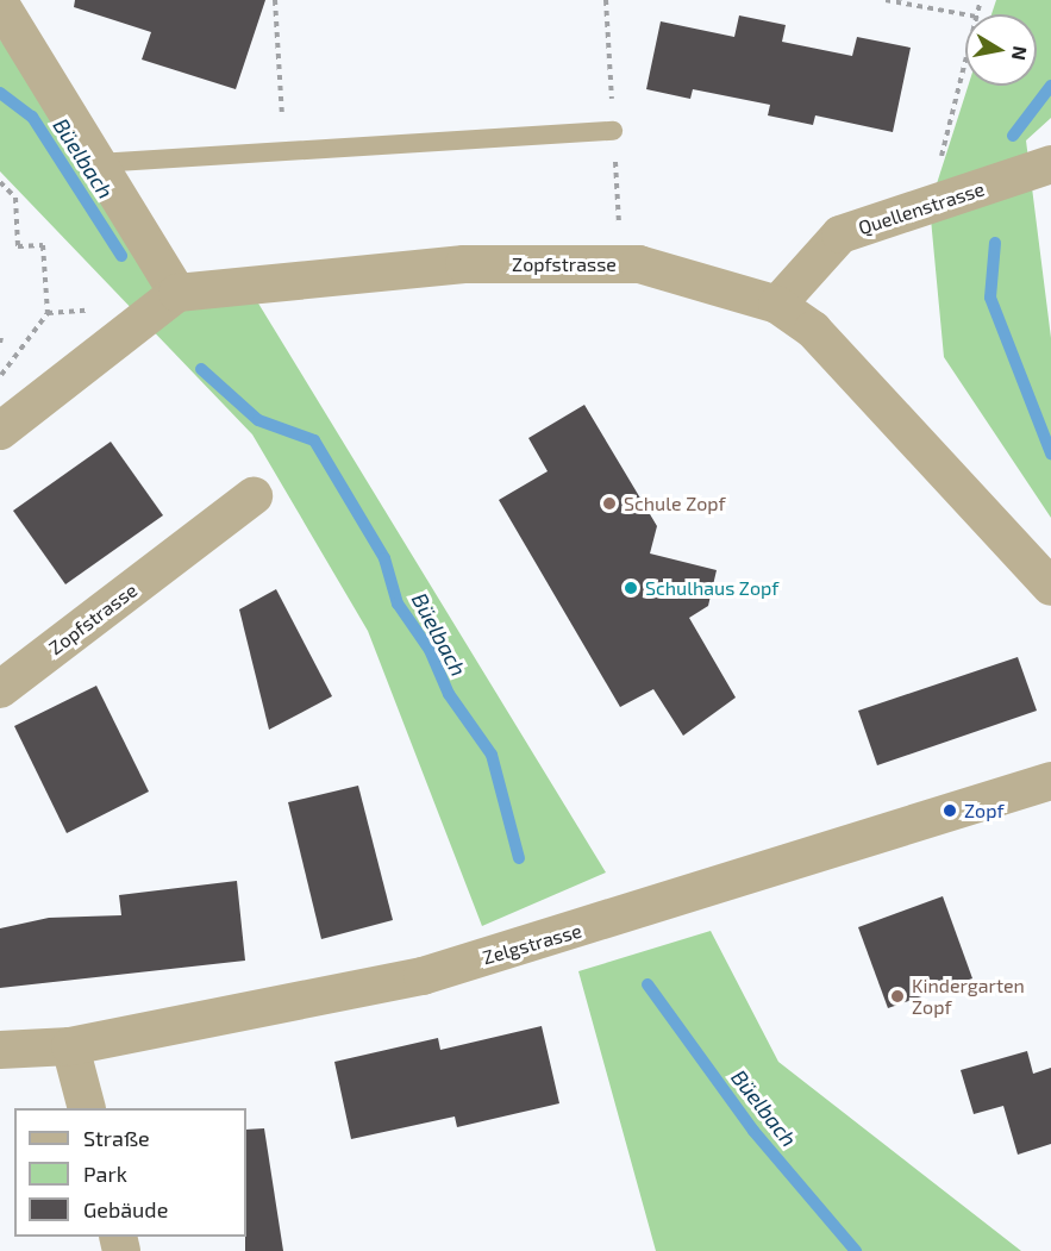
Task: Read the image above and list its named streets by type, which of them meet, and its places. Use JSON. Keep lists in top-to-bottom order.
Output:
{
  "streets": {
    "street": ["Quellenstrasse", "Zopfstrasse", "Zelgstrasse"]
  },
  "crossings": [
    ["Quellenstrasse", "Zopfstrasse"]
  ],
  "water": ["Büelbach"],
  "places": [
    "Schule Zopf",
    "Schulhaus Zopf",
    "Zopf",
    "Kindergarten Zopf"
  ],
  "legend": ["Straße", "Park", "Gebäude"],
  "north": "right"
}
